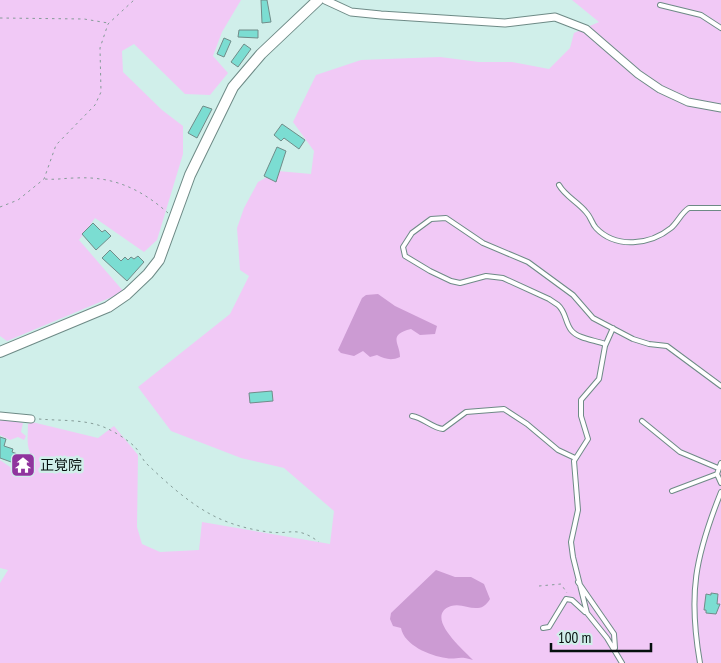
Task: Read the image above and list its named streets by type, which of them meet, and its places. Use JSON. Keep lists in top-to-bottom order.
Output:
{
  "places": {
    "temple": ["正覚院"]
  },
  "scale_bar": "100 m"
}
